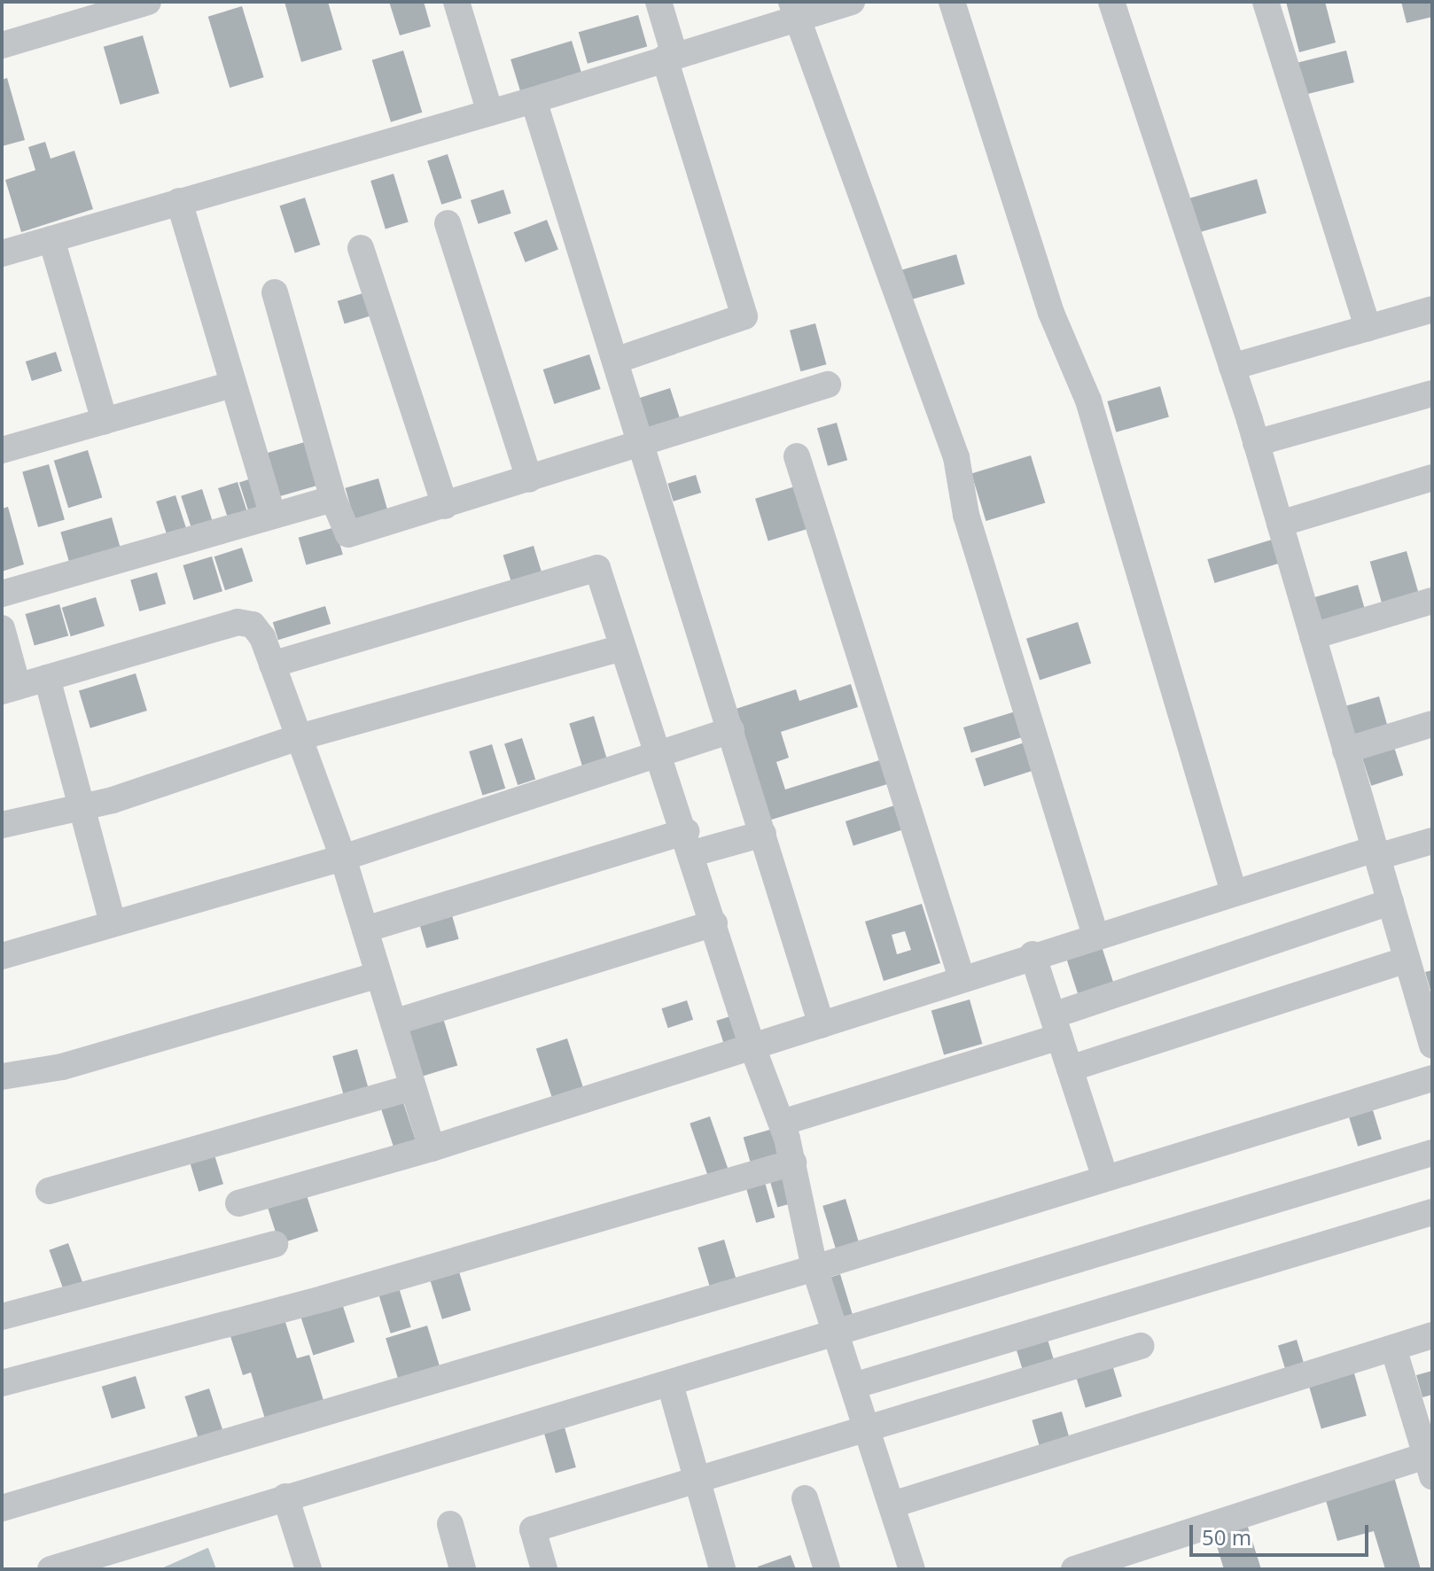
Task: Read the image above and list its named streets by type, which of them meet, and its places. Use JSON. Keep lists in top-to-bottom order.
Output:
{
  "scale_bar": "50 m"
}
